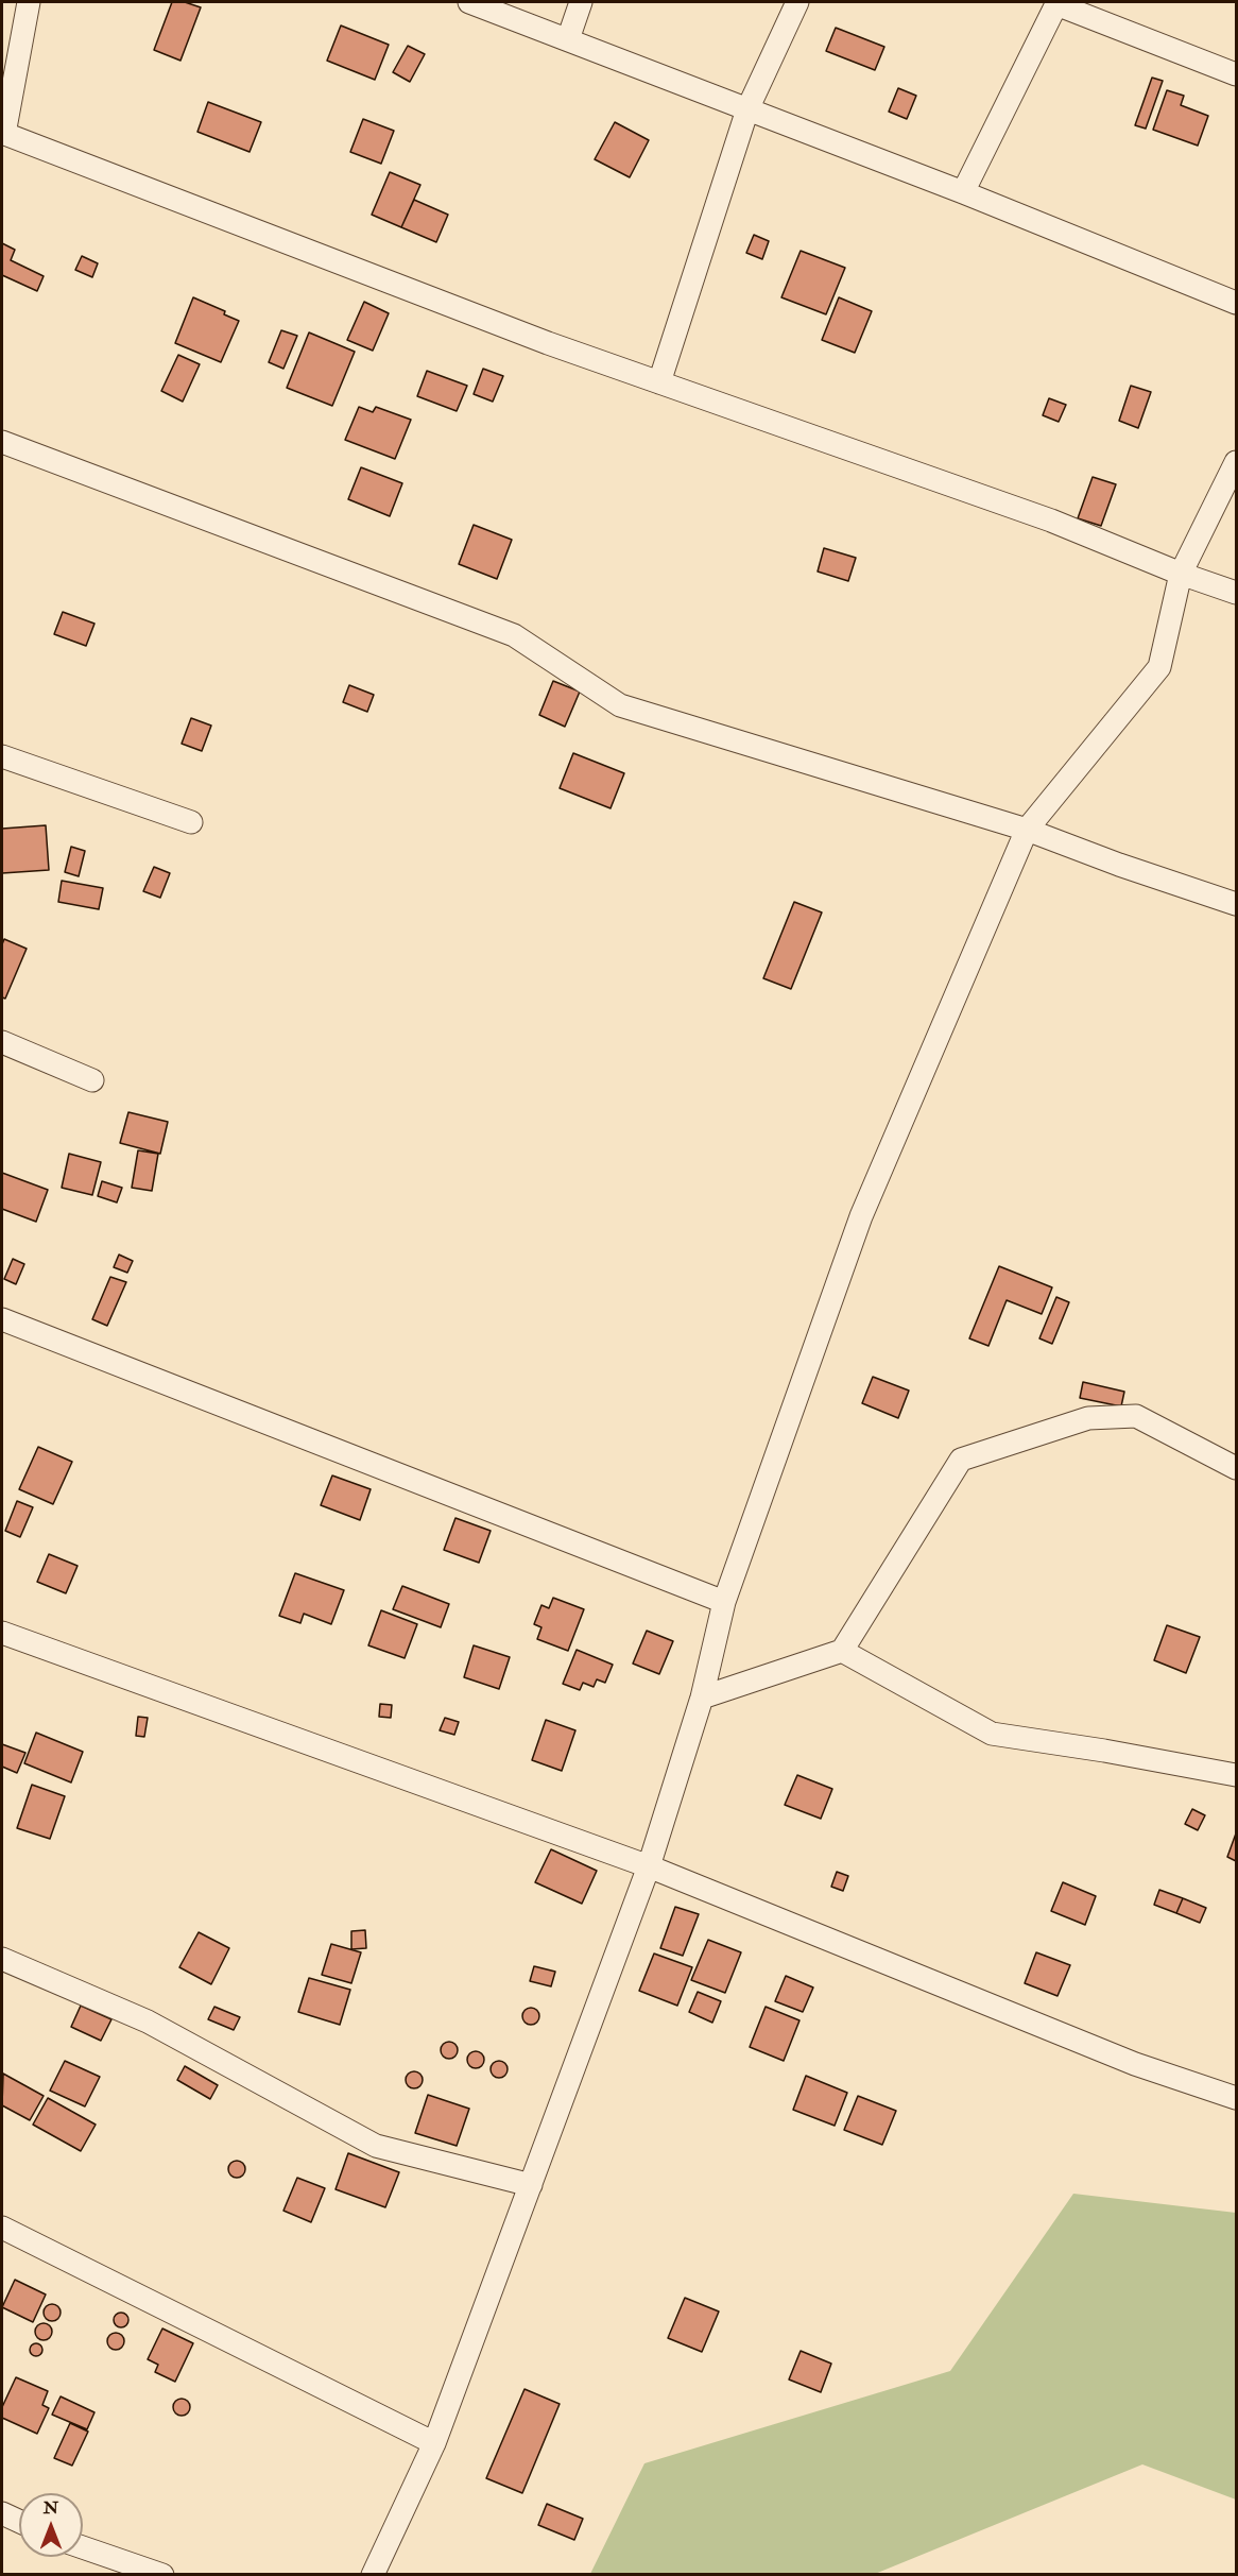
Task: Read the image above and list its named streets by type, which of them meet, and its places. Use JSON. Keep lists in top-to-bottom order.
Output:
{
  "north": "top"
}
